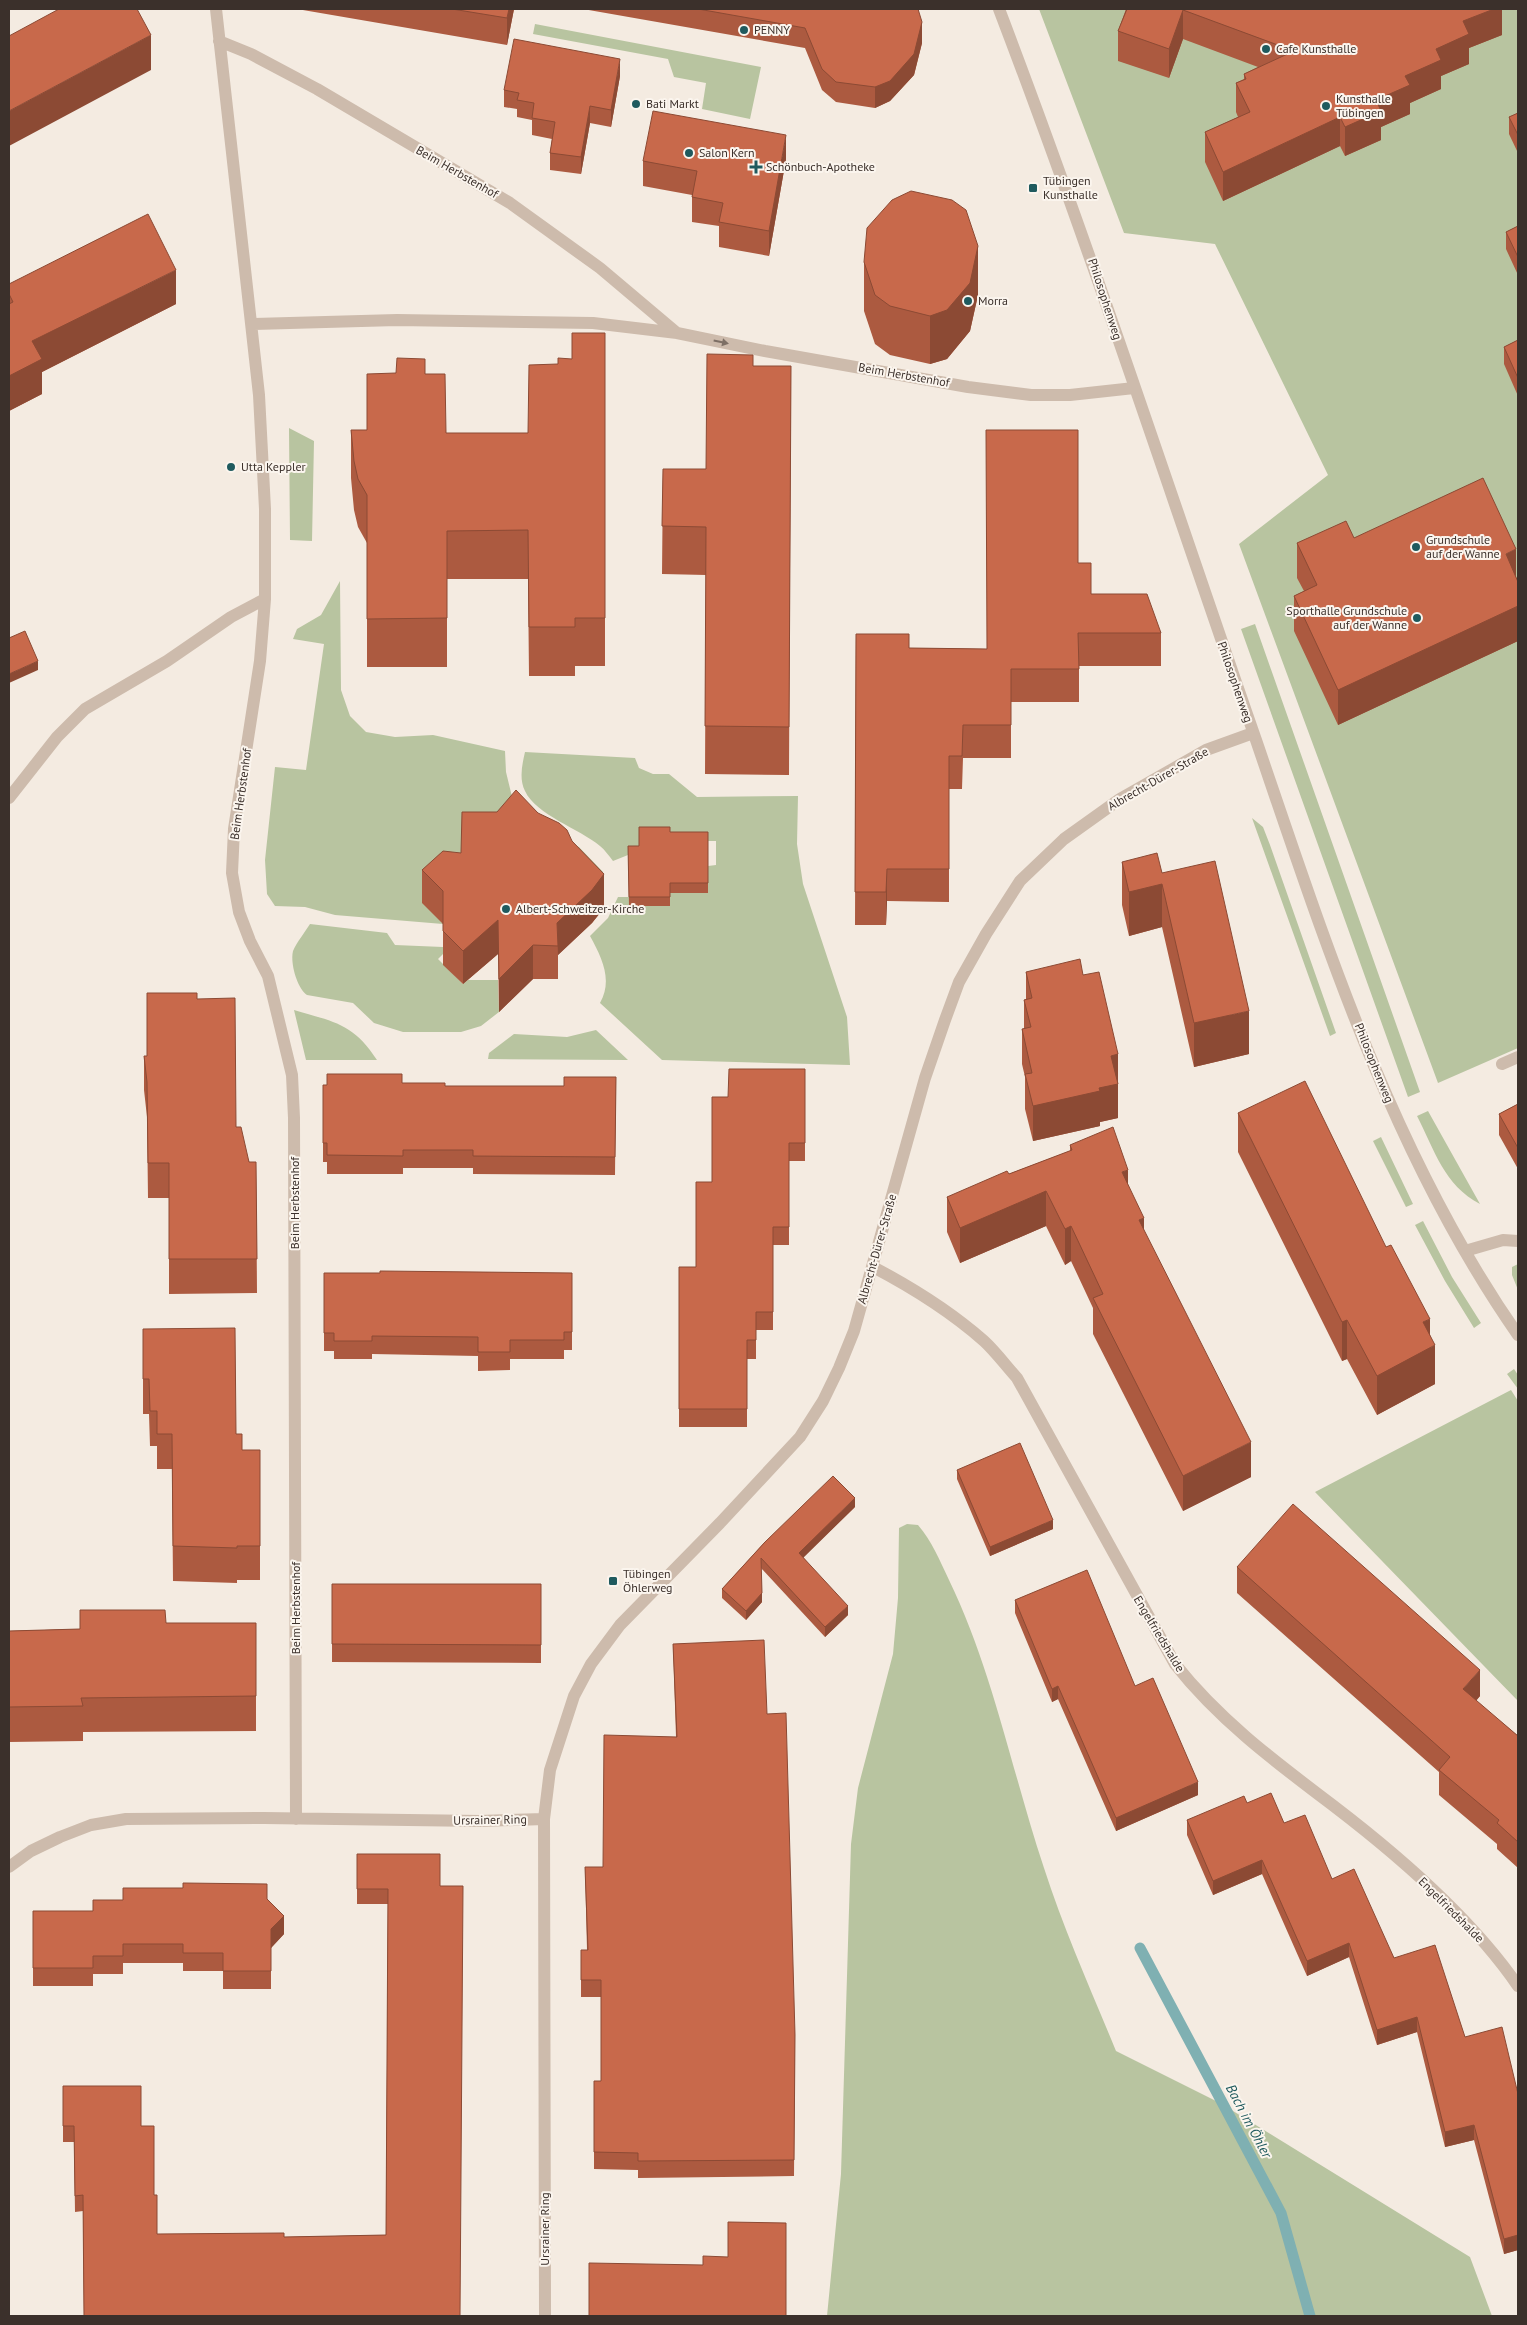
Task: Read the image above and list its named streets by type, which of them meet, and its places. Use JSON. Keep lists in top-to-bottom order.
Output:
{
  "streets": {
    "street": [
      "Beim Herbstenhof",
      "Philosophenweg",
      "Albrecht-Dürer-Straße",
      "Engelfriedshalde",
      "Ursrainer Ring"
    ]
  },
  "crossings": [
    ["Beim Herbstenhof", "Philosophenweg"],
    ["Beim Herbstenhof", "Ursrainer Ring"],
    ["Philosophenweg", "Albrecht-Dürer-Straße"],
    ["Albrecht-Dürer-Straße", "Engelfriedshalde"],
    ["Albrecht-Dürer-Straße", "Ursrainer Ring"]
  ],
  "water": ["Bach im Öhler"],
  "places": {
    "other": [
      "PENNY",
      "Cafe Kunsthalle",
      "Bati Markt",
      "Kunsthalle Tübingen",
      "Salon Kern",
      "Morra",
      "Utta Keppler",
      "Grundschule auf der Wanne",
      "Sporthalle Grundschule auf der Wanne",
      "Albert-Schweitzer-Kirche"
    ],
    "health": ["Schönbuch-Apotheke"],
    "transit": ["Tübingen Kunsthalle", "Tübingen Öhlerweg"]
  }
}
